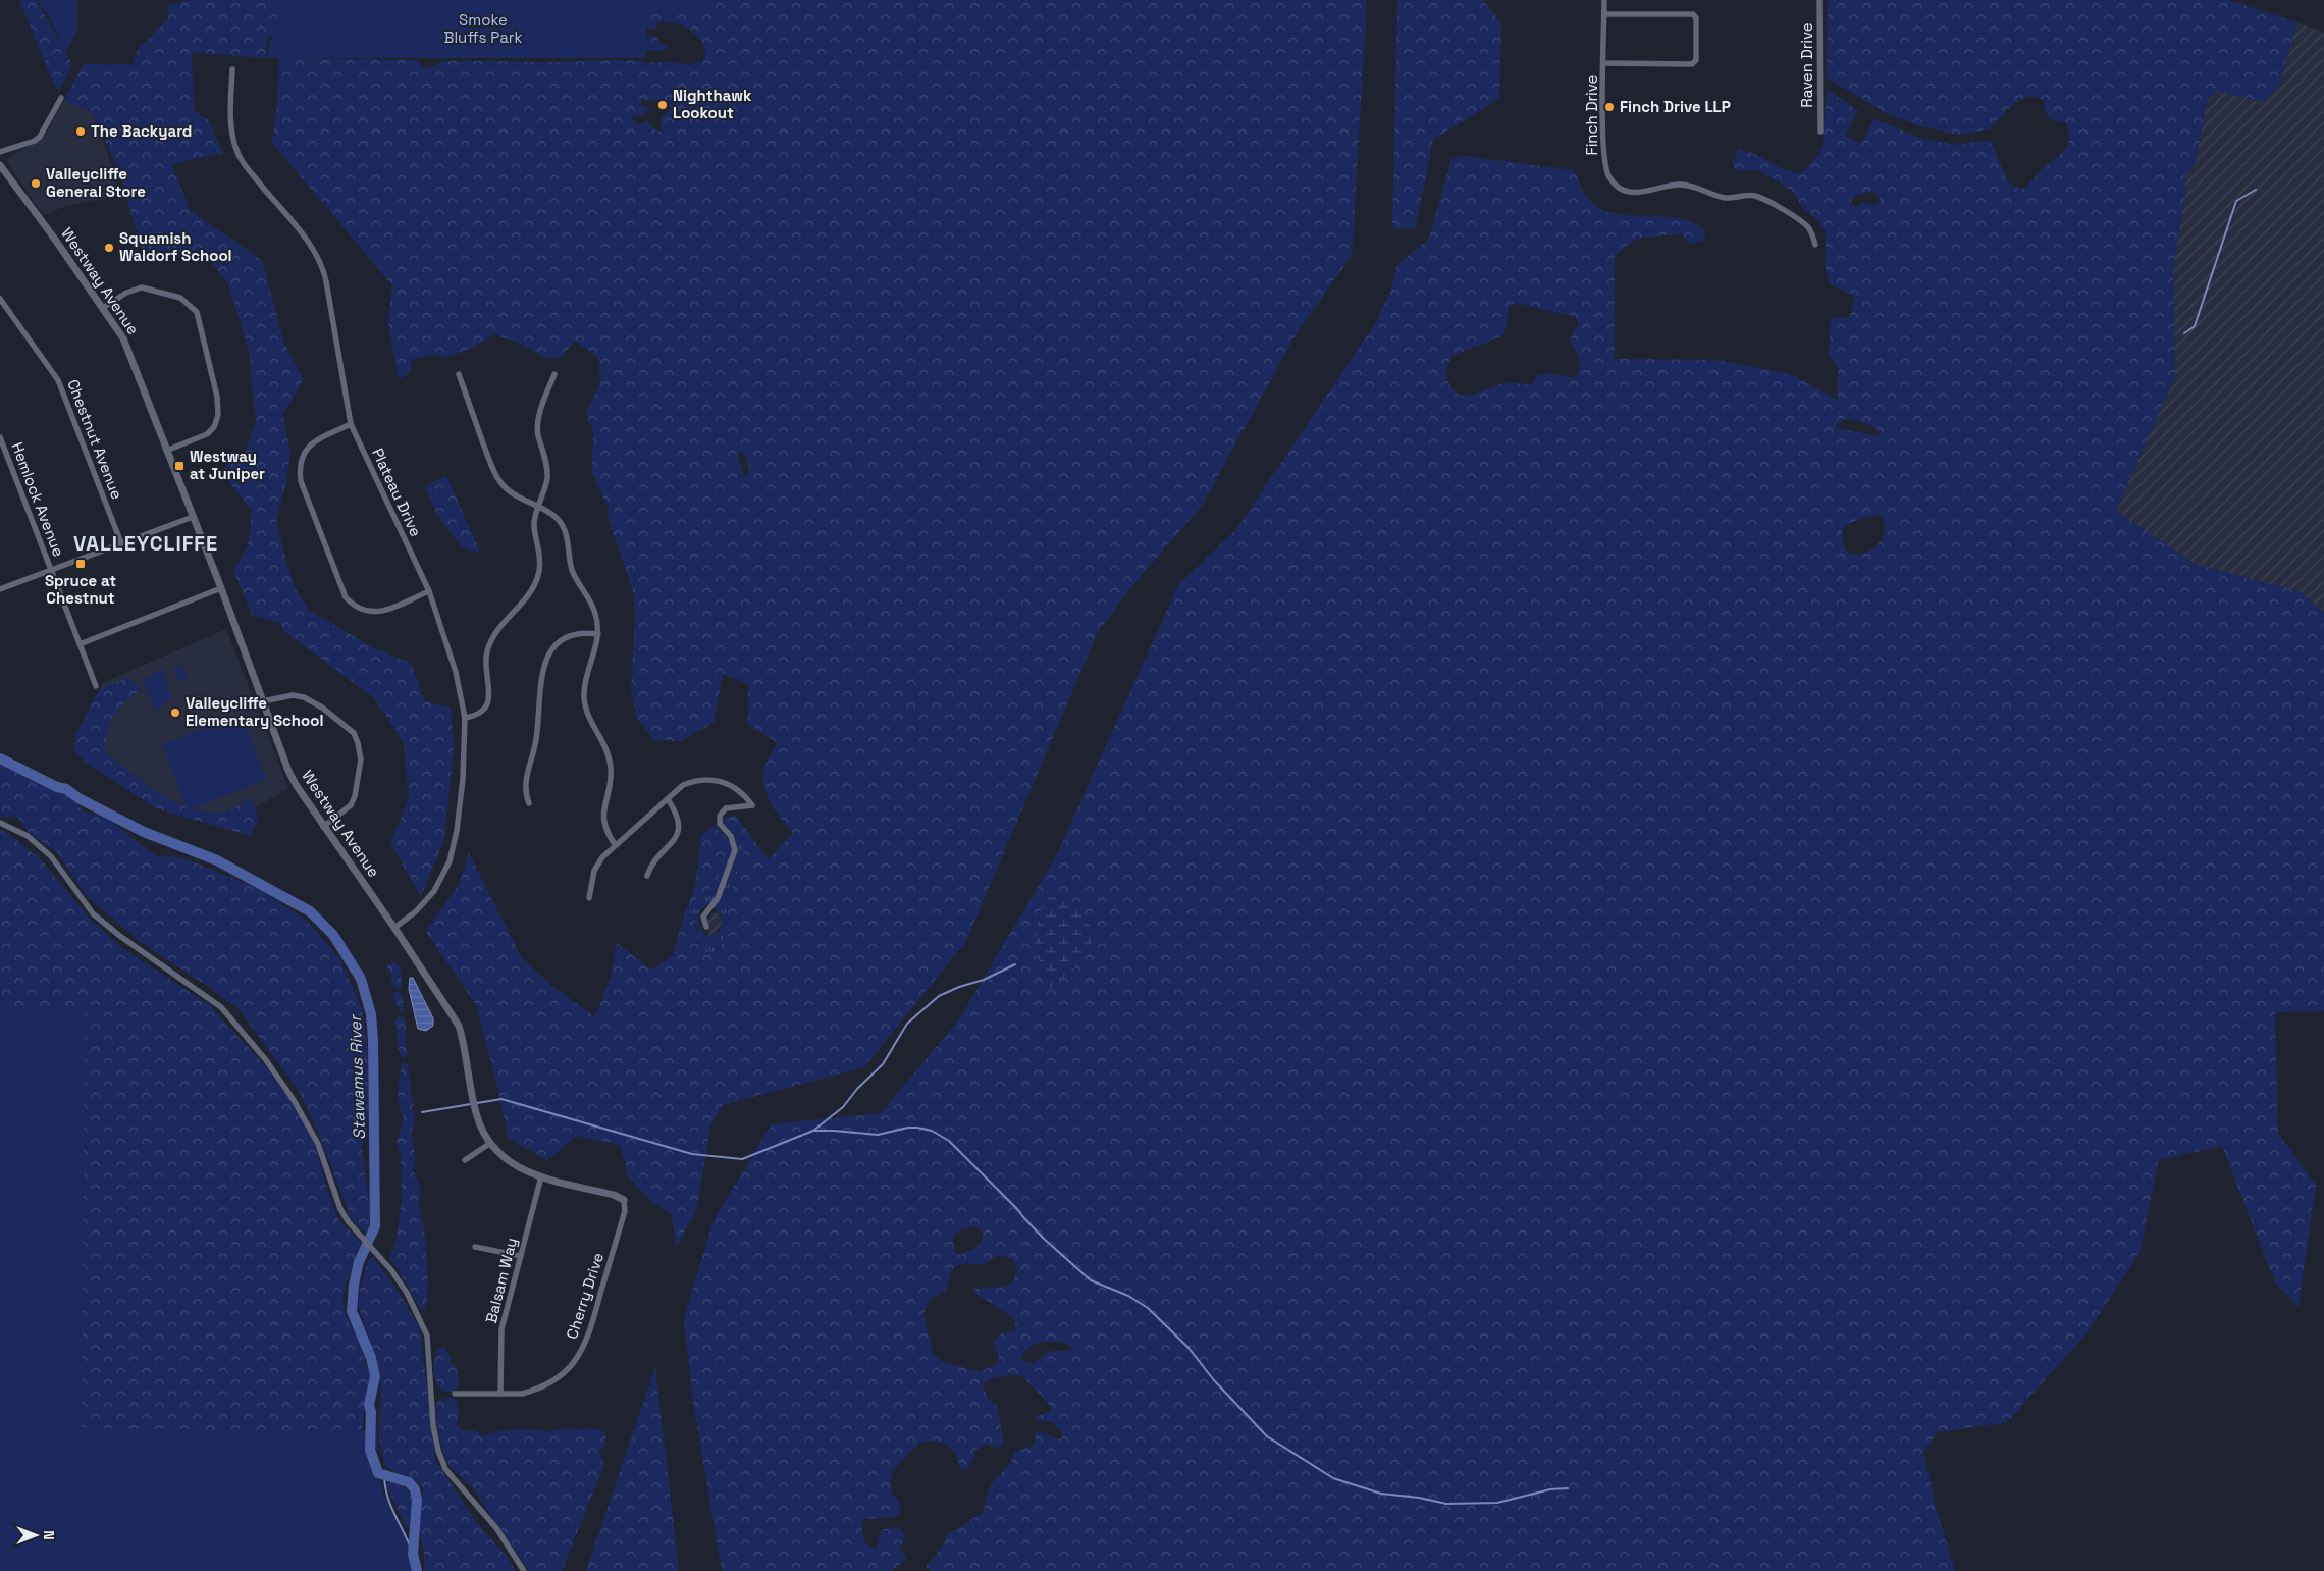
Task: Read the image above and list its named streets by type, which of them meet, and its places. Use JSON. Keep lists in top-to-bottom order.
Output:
{
  "streets": {
    "street": [
      "Raven Drive",
      "Finch Drive",
      "Westway Avenue",
      "Chestnut Avenue",
      "Plateau Drive",
      "Hemlock Avenue",
      "Balsam Way",
      "Cherry Drive"
    ]
  },
  "crossings": [
    ["Westway Avenue", "Plateau Drive"],
    ["Westway Avenue", "Balsam Way"],
    ["Westway Avenue", "Cherry Drive"],
    ["Balsam Way", "Cherry Drive"]
  ],
  "districts": ["VALLEYCLIFFE"],
  "water": ["Stawamus River"],
  "parks": ["Smoke Bluffs Park"],
  "places": {
    "other": [
      "Nighthawk Lookout",
      "Finch Drive LLP",
      "The Backyard",
      "Valleycliffe General Store",
      "Squamish Waldorf School",
      "Valleycliffe Elementary School"
    ],
    "transit": ["Westway at Juniper", "Spruce at Chestnut"]
  },
  "north": "right"
}
